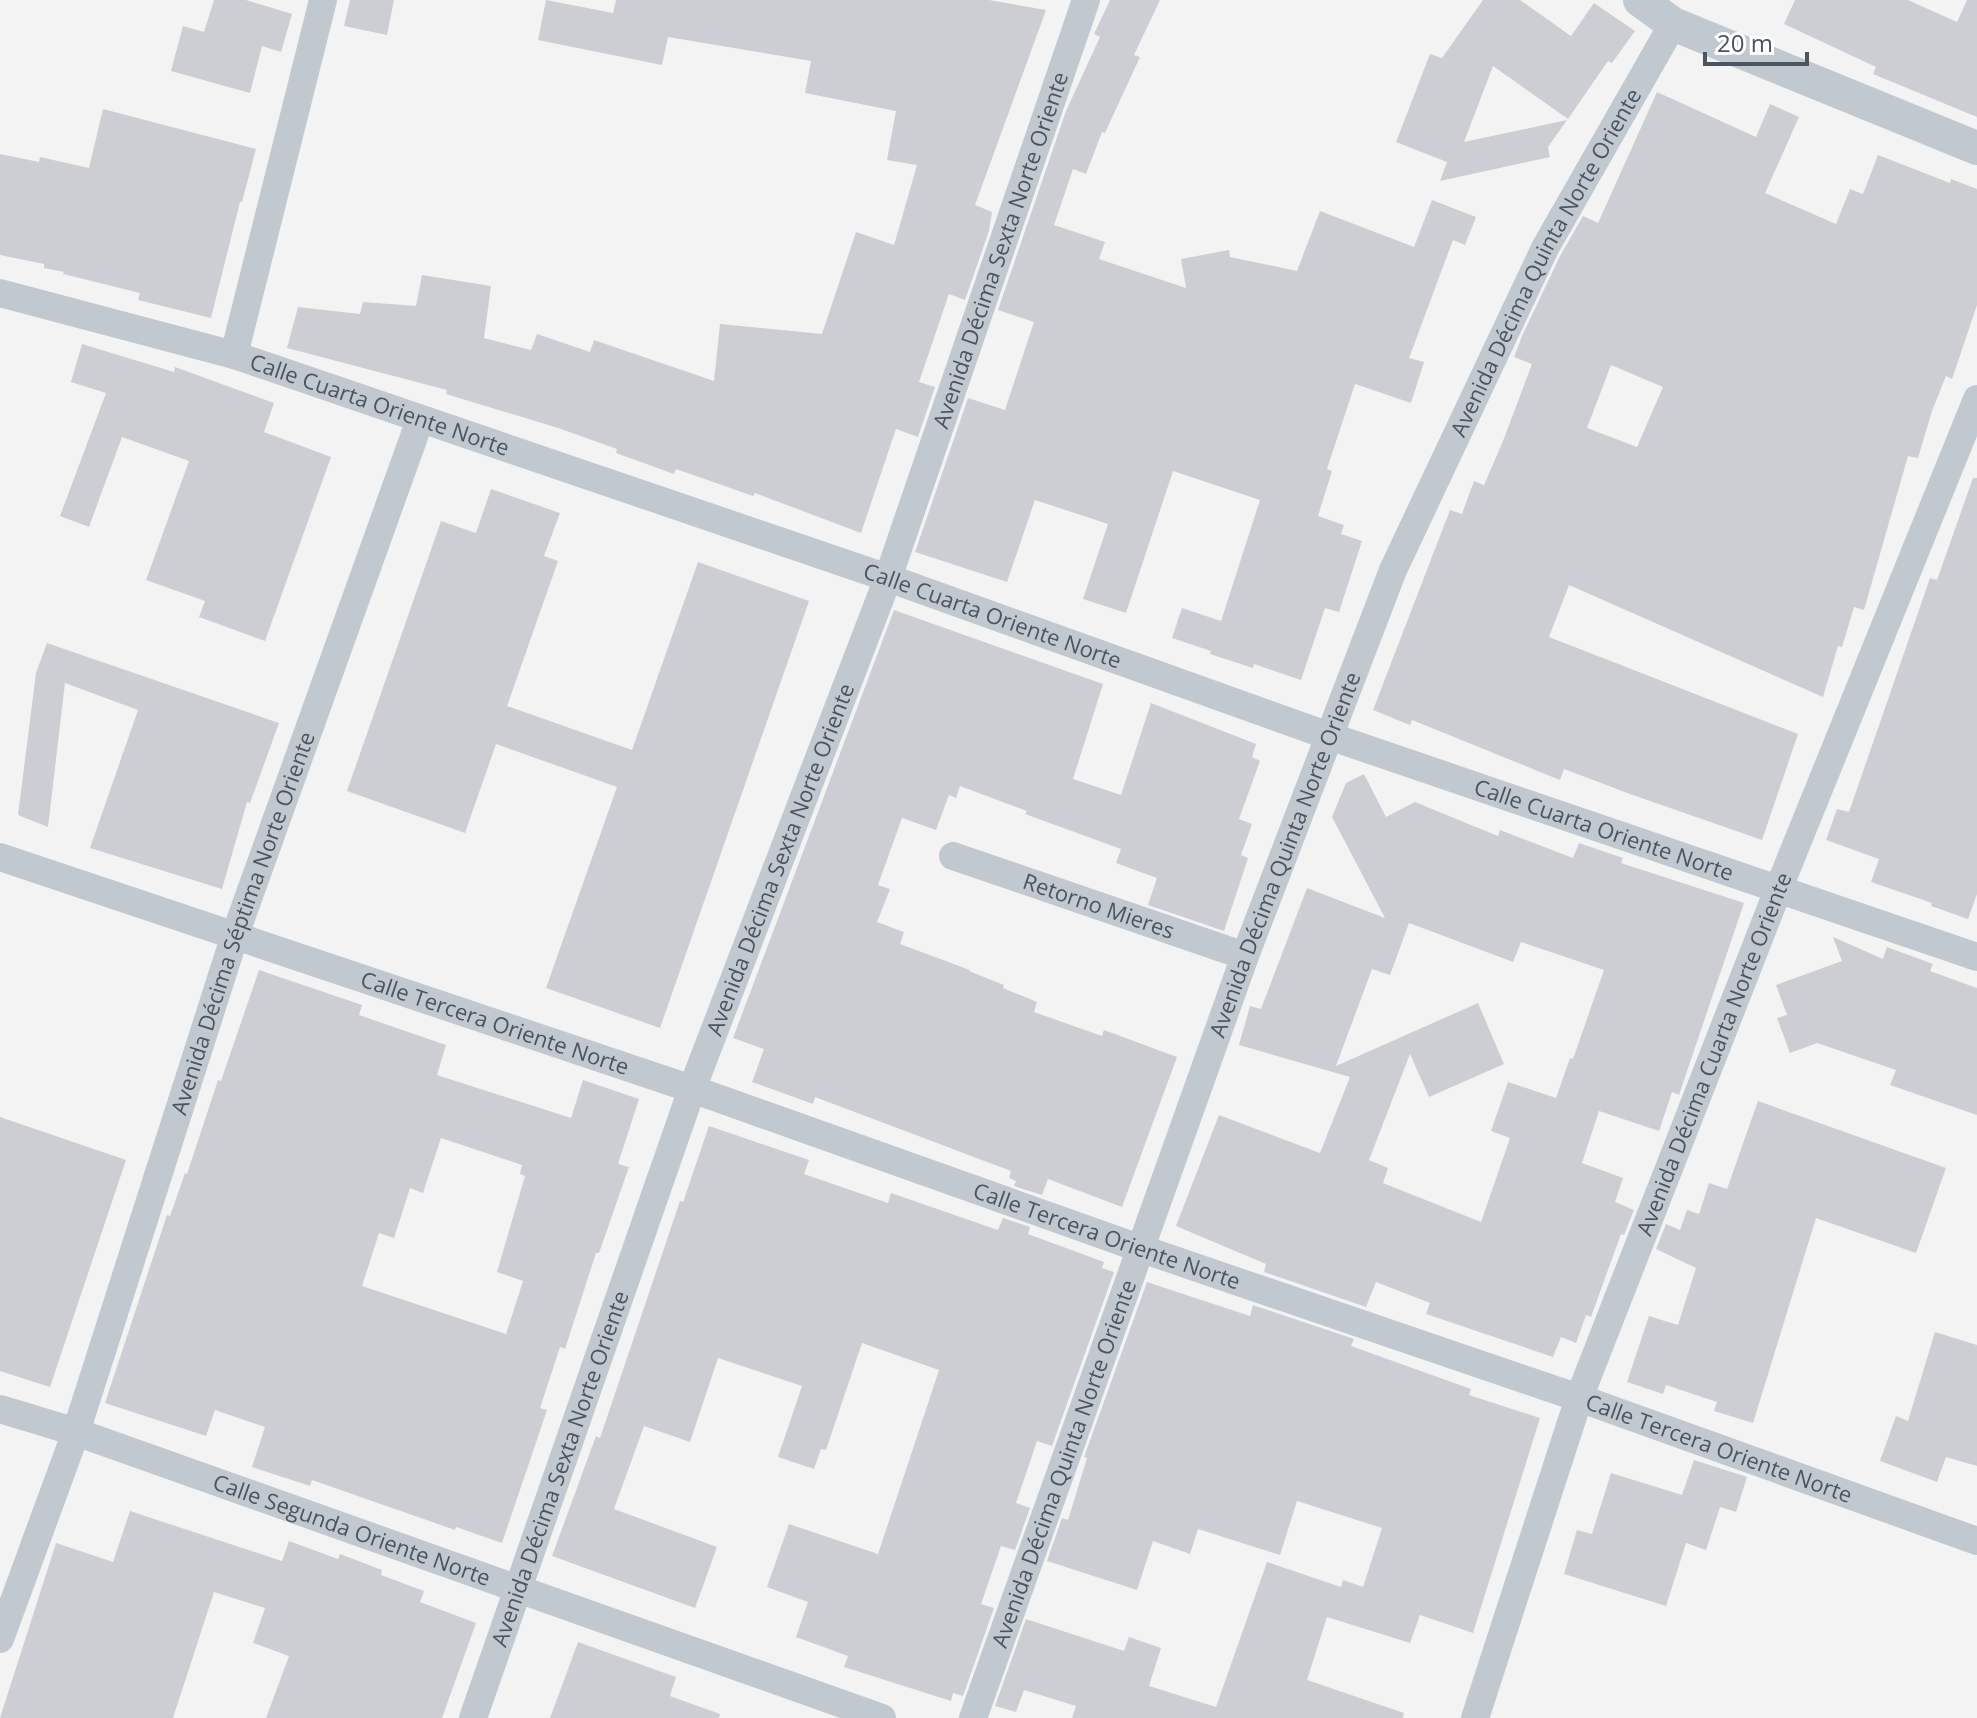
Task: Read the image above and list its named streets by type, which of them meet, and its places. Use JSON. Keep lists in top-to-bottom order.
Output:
{
  "streets": {
    "street": [
      "Avenida Décima Sexta Norte Oriente",
      "Avenida Décima Quinta Norte Oriente",
      "Calle Cuarta Oriente Norte",
      "Retorno Mieres",
      "Avenida Décima Séptima Norte Oriente",
      "Calle Tercera Oriente Norte",
      "Avenida Décima Cuarta Norte Oriente",
      "Calle Segunda Oriente Norte"
    ]
  },
  "crossings": [
    ["Avenida Décima Sexta Norte Oriente", "Calle Cuarta Oriente Norte"],
    ["Avenida Décima Sexta Norte Oriente", "Calle Tercera Oriente Norte"],
    ["Avenida Décima Sexta Norte Oriente", "Calle Segunda Oriente Norte"],
    ["Avenida Décima Quinta Norte Oriente", "Calle Cuarta Oriente Norte"],
    ["Avenida Décima Quinta Norte Oriente", "Retorno Mieres"],
    ["Avenida Décima Quinta Norte Oriente", "Calle Tercera Oriente Norte"],
    ["Calle Cuarta Oriente Norte", "Avenida Décima Séptima Norte Oriente"],
    ["Calle Cuarta Oriente Norte", "Avenida Décima Cuarta Norte Oriente"],
    ["Avenida Décima Séptima Norte Oriente", "Calle Tercera Oriente Norte"],
    ["Avenida Décima Séptima Norte Oriente", "Calle Segunda Oriente Norte"],
    ["Calle Tercera Oriente Norte", "Avenida Décima Cuarta Norte Oriente"]
  ],
  "scale_bar": "20 m"
}
